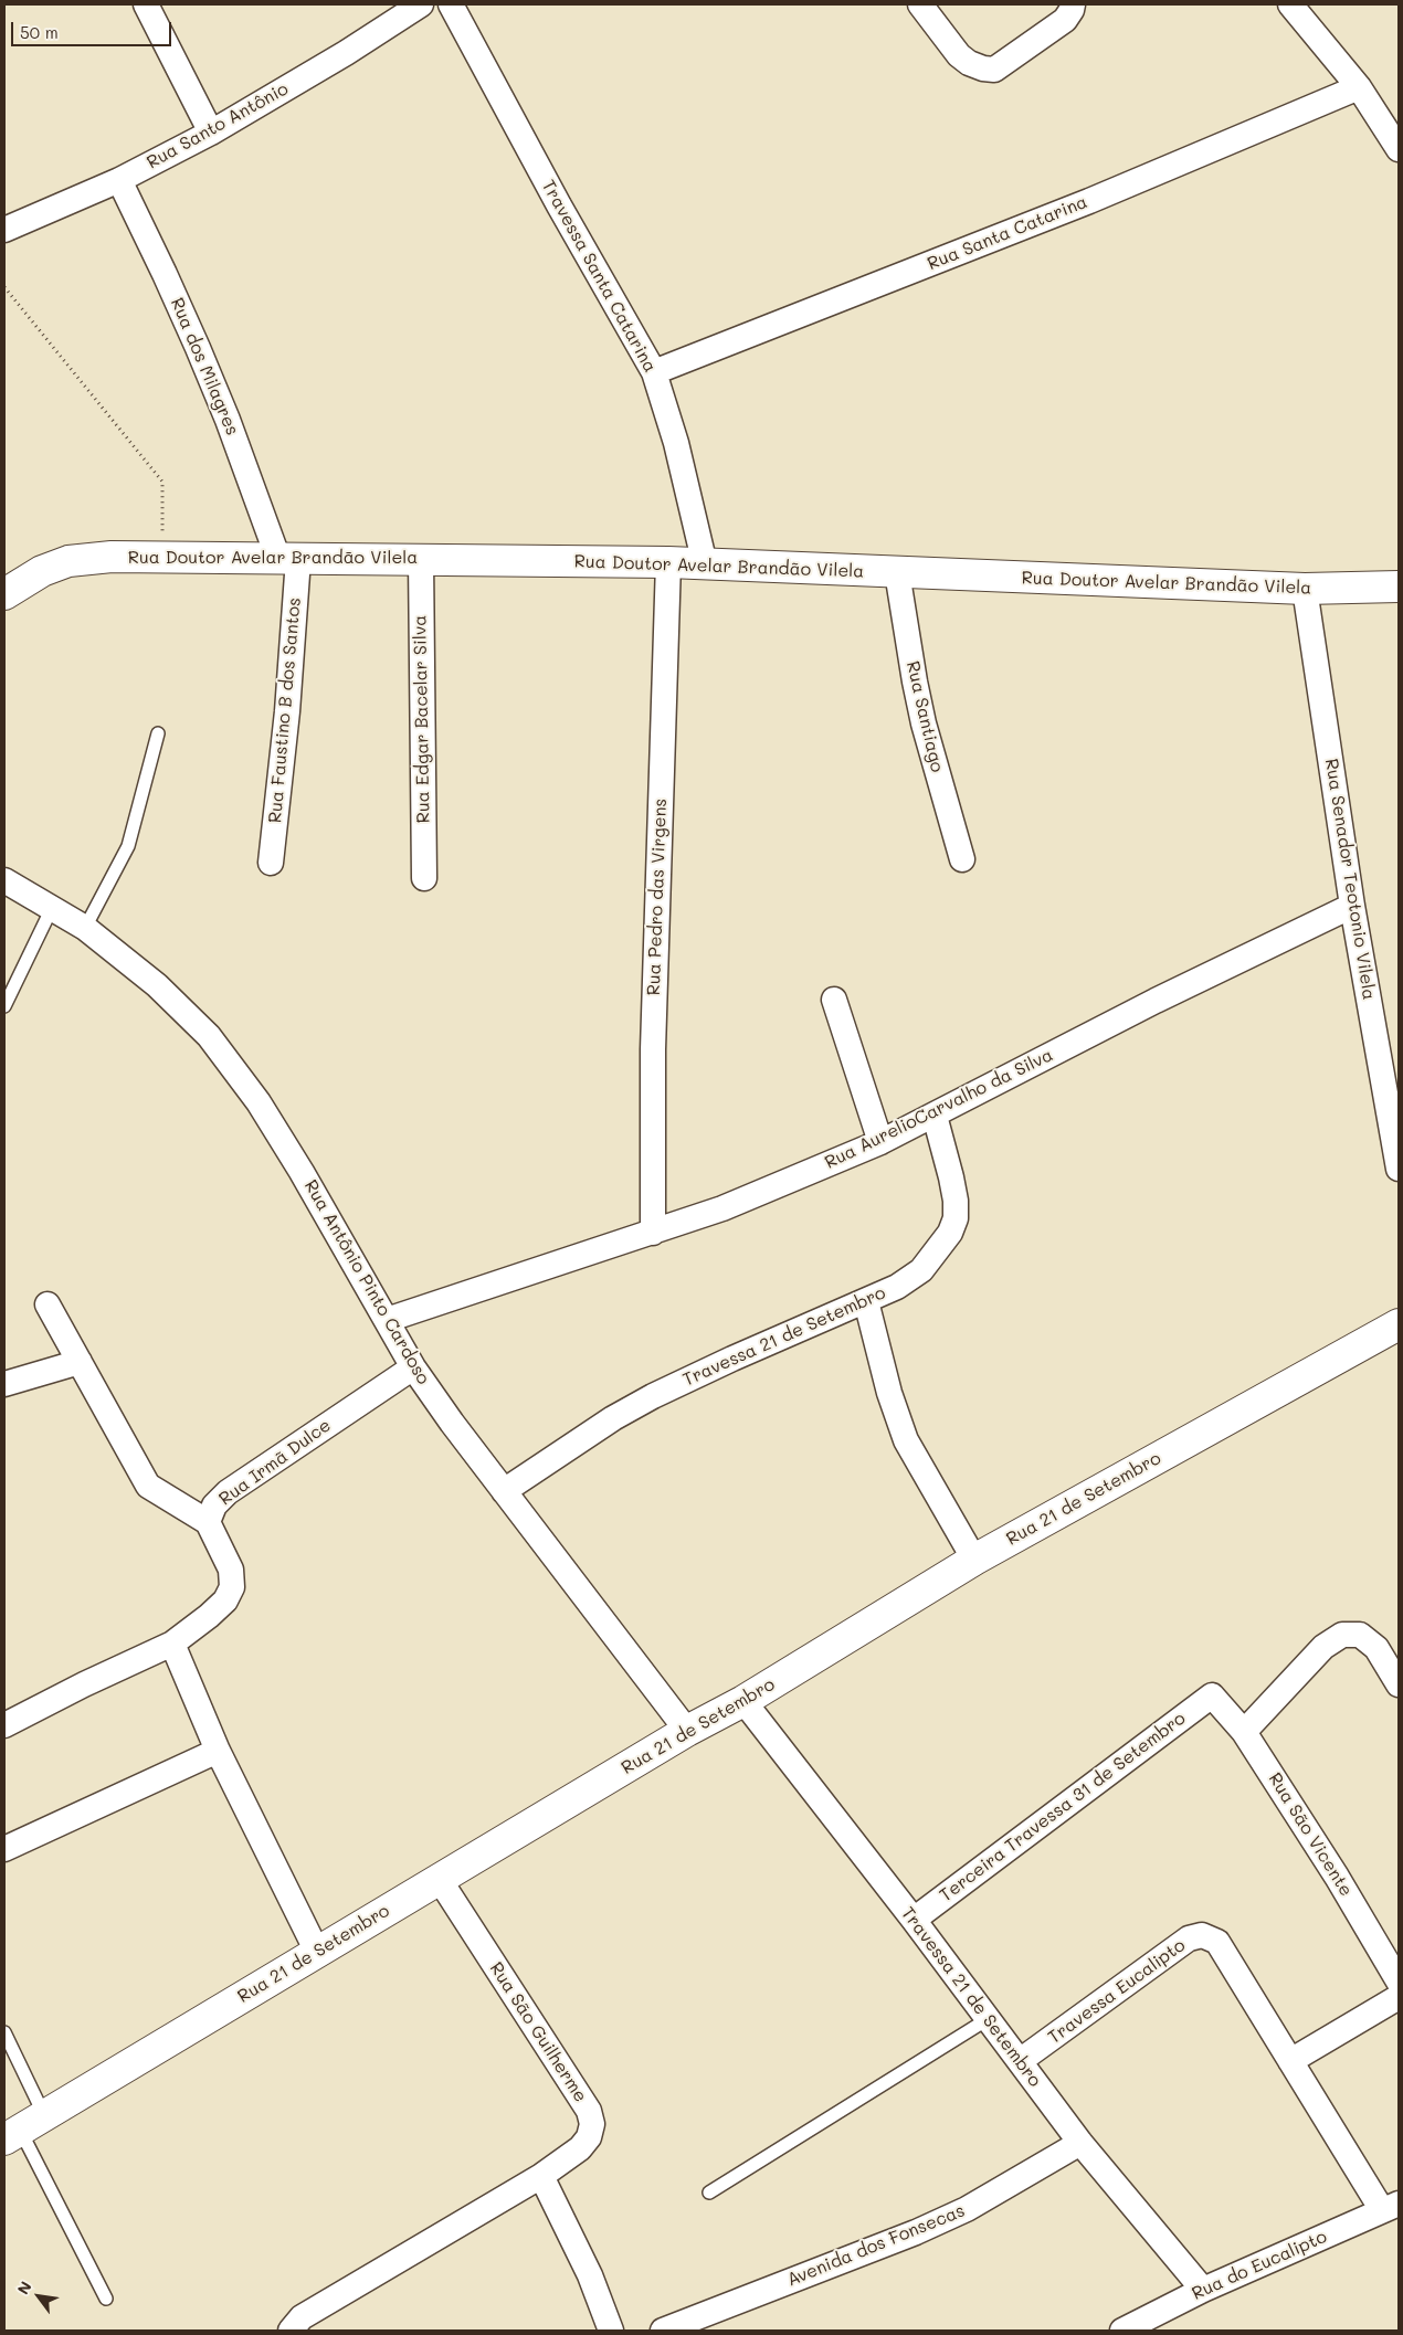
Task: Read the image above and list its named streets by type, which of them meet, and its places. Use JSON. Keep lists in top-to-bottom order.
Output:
{
  "streets": {
    "street": [
      "Rua Santo Antônio",
      "Rua Santa Catarina",
      "Travessa Santa Catarina",
      "Rua dos Milagres",
      "Rua Doutor Avelar Brandão Vilela",
      "Rua Faustino B dos Santos",
      "Rua Santiago",
      "Rua Edgar Bacelar Silva",
      "Rua Senador Teotonio Vilela",
      "Rua Pedro das Virgens",
      "Rua AurelioCarvalho da Silva",
      "Rua Antônio Pinto Cardoso",
      "Travessa 21 de Setembro",
      "Rua Irmã Dulce",
      "Rua 21 de Setembro",
      "Terceira Travessa 31 de Setembro",
      "Rua São Vicente",
      "Travessa Eucalipto",
      "Rua São Guilherme",
      "Avenida dos Fonsecas",
      "Rua do Eucalipto"
    ]
  },
  "crossings": [
    ["Rua Santo Antônio", "Rua dos Milagres"],
    ["Rua Santa Catarina", "Travessa Santa Catarina"],
    ["Travessa Santa Catarina", "Rua Doutor Avelar Brandão Vilela"],
    ["Rua dos Milagres", "Rua Doutor Avelar Brandão Vilela"],
    ["Rua dos Milagres", "Rua Faustino B dos Santos"],
    ["Rua Doutor Avelar Brandão Vilela", "Rua Faustino B dos Santos"],
    ["Rua Doutor Avelar Brandão Vilela", "Rua Santiago"],
    ["Rua Doutor Avelar Brandão Vilela", "Rua Edgar Bacelar Silva"],
    ["Rua Doutor Avelar Brandão Vilela", "Rua Senador Teotonio Vilela"],
    ["Rua Doutor Avelar Brandão Vilela", "Rua Pedro das Virgens"],
    ["Rua Senador Teotonio Vilela", "Rua AurelioCarvalho da Silva"],
    ["Rua Pedro das Virgens", "Rua AurelioCarvalho da Silva"],
    ["Rua AurelioCarvalho da Silva", "Rua Antônio Pinto Cardoso"],
    ["Rua AurelioCarvalho da Silva", "Travessa 21 de Setembro"],
    ["Rua Antônio Pinto Cardoso", "Travessa 21 de Setembro"],
    ["Rua Antônio Pinto Cardoso", "Rua Irmã Dulce"],
    ["Rua Antônio Pinto Cardoso", "Rua 21 de Setembro"],
    ["Travessa 21 de Setembro", "Rua 21 de Setembro"],
    ["Travessa 21 de Setembro", "Terceira Travessa 31 de Setembro"],
    ["Travessa 21 de Setembro", "Travessa Eucalipto"],
    ["Travessa 21 de Setembro", "Avenida dos Fonsecas"],
    ["Travessa 21 de Setembro", "Rua do Eucalipto"],
    ["Rua 21 de Setembro", "Rua São Guilherme"],
    ["Terceira Travessa 31 de Setembro", "Rua São Vicente"]
  ],
  "scale_bar": "50 m",
  "north": "top left"
}
